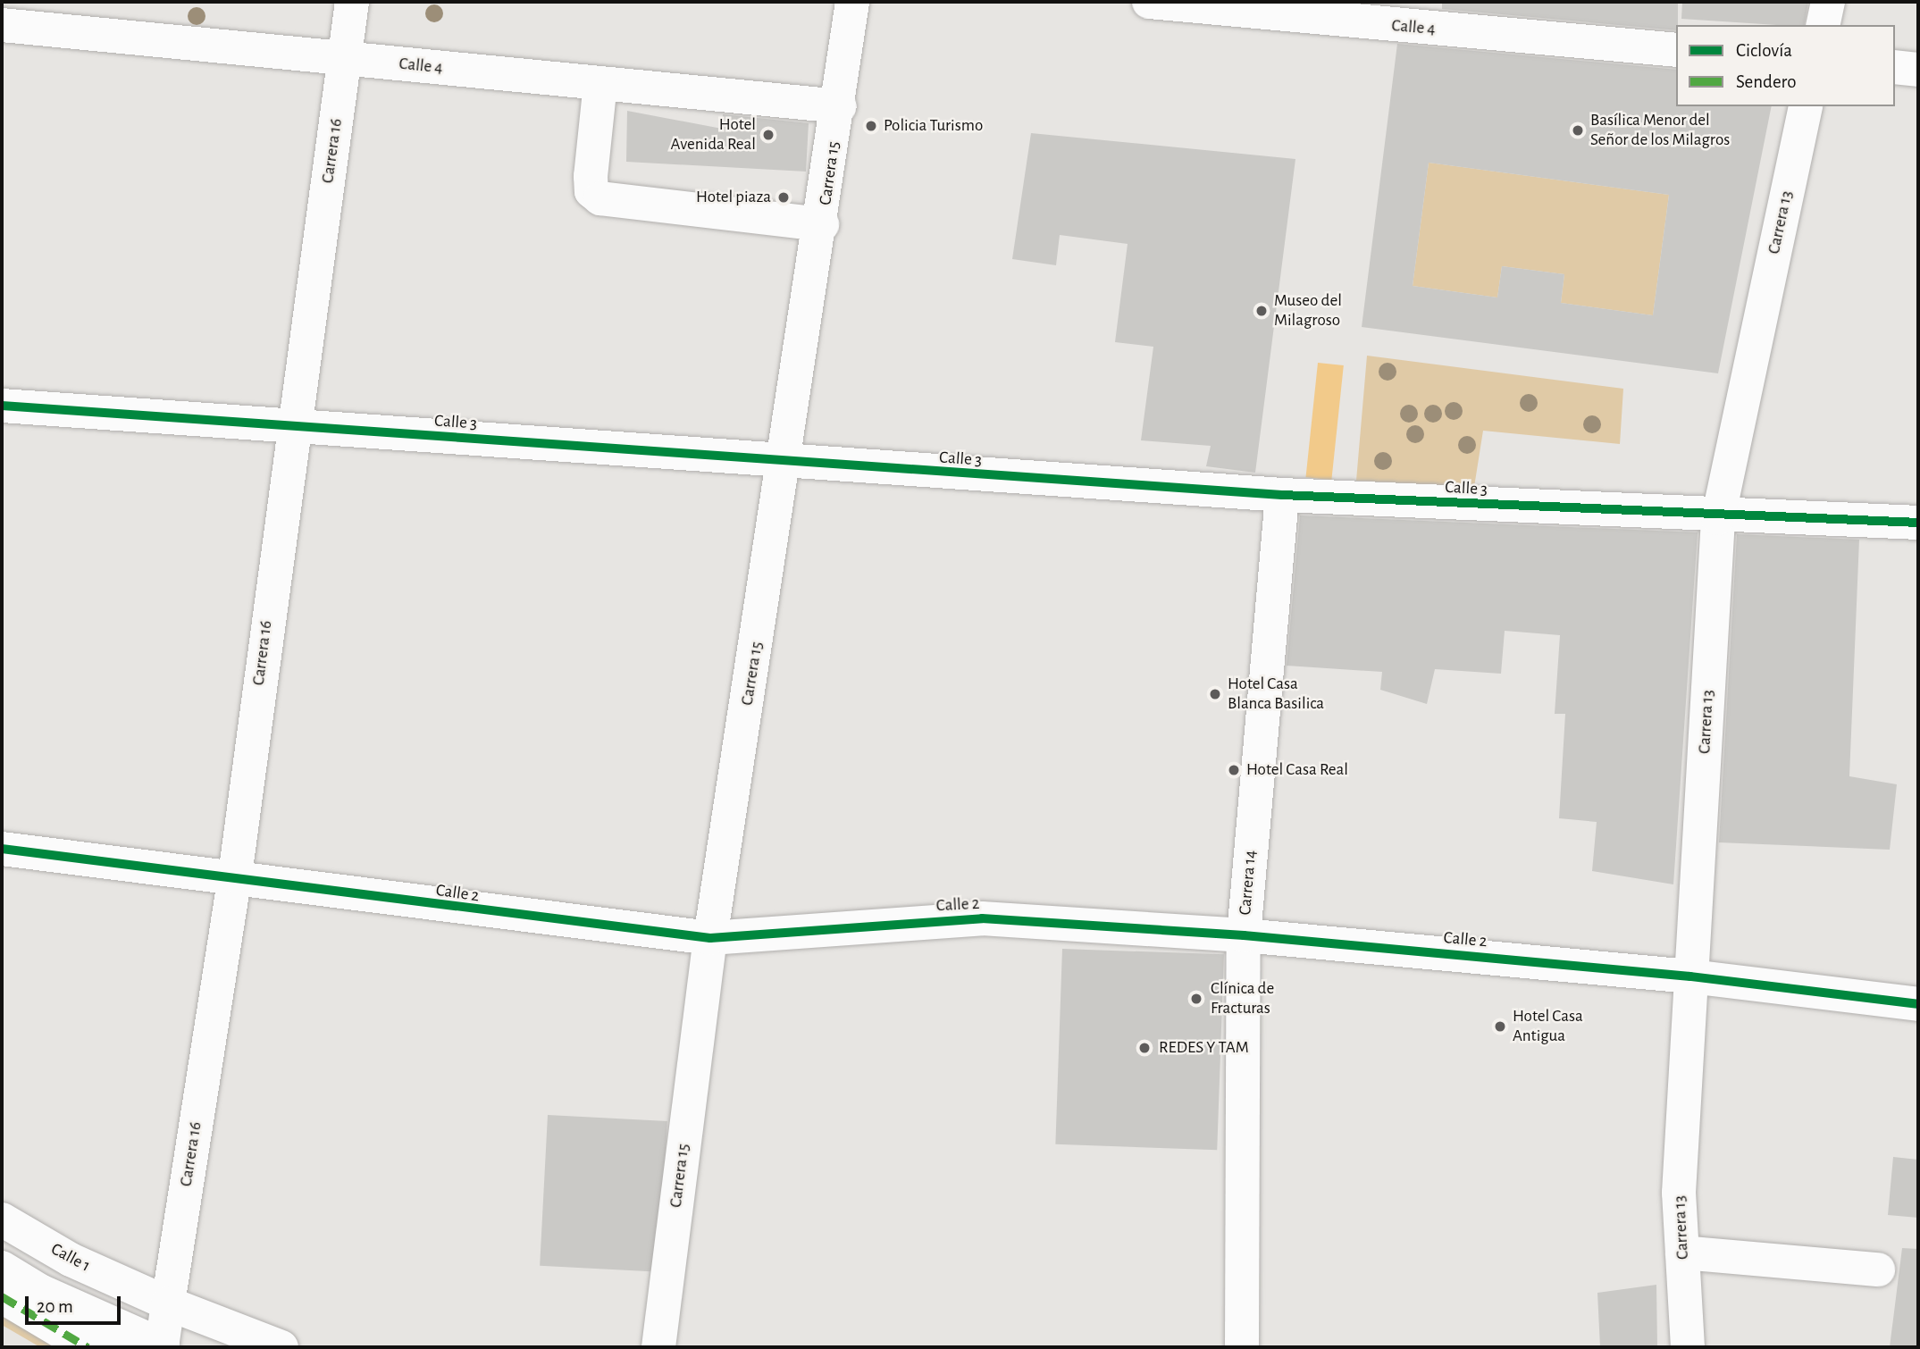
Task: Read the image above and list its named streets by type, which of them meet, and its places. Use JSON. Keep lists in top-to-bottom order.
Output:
{
  "streets": {
    "street": [
      "Calle 4",
      "Carrera 16",
      "Carrera 15",
      "Carrera 13",
      "Calle 3",
      "Carrera 14",
      "Calle 2",
      "Calle 1"
    ]
  },
  "crossings": [
    ["Calle 4", "Carrera 16"],
    ["Calle 4", "Carrera 15"],
    ["Carrera 16", "Calle 3"],
    ["Carrera 16", "Calle 2"],
    ["Carrera 16", "Calle 1"],
    ["Carrera 15", "Calle 3"],
    ["Carrera 15", "Calle 2"],
    ["Carrera 13", "Calle 3"],
    ["Carrera 13", "Calle 2"],
    ["Calle 3", "Carrera 14"],
    ["Carrera 14", "Calle 2"]
  ],
  "places": [
    "Policia Turismo",
    "Basílica Menor del Señor de los Milagros",
    "Hotel Avenida Real",
    "Hotel piaza",
    "Museo del Milagroso",
    "Hotel Casa Blanca Basilica",
    "Hotel Casa Real",
    "Clínica de Fracturas",
    "Hotel Casa Antigua",
    "REDES Y TAM"
  ],
  "legend": ["Ciclovía", "Sendero"],
  "scale_bar": "20 m"
}
